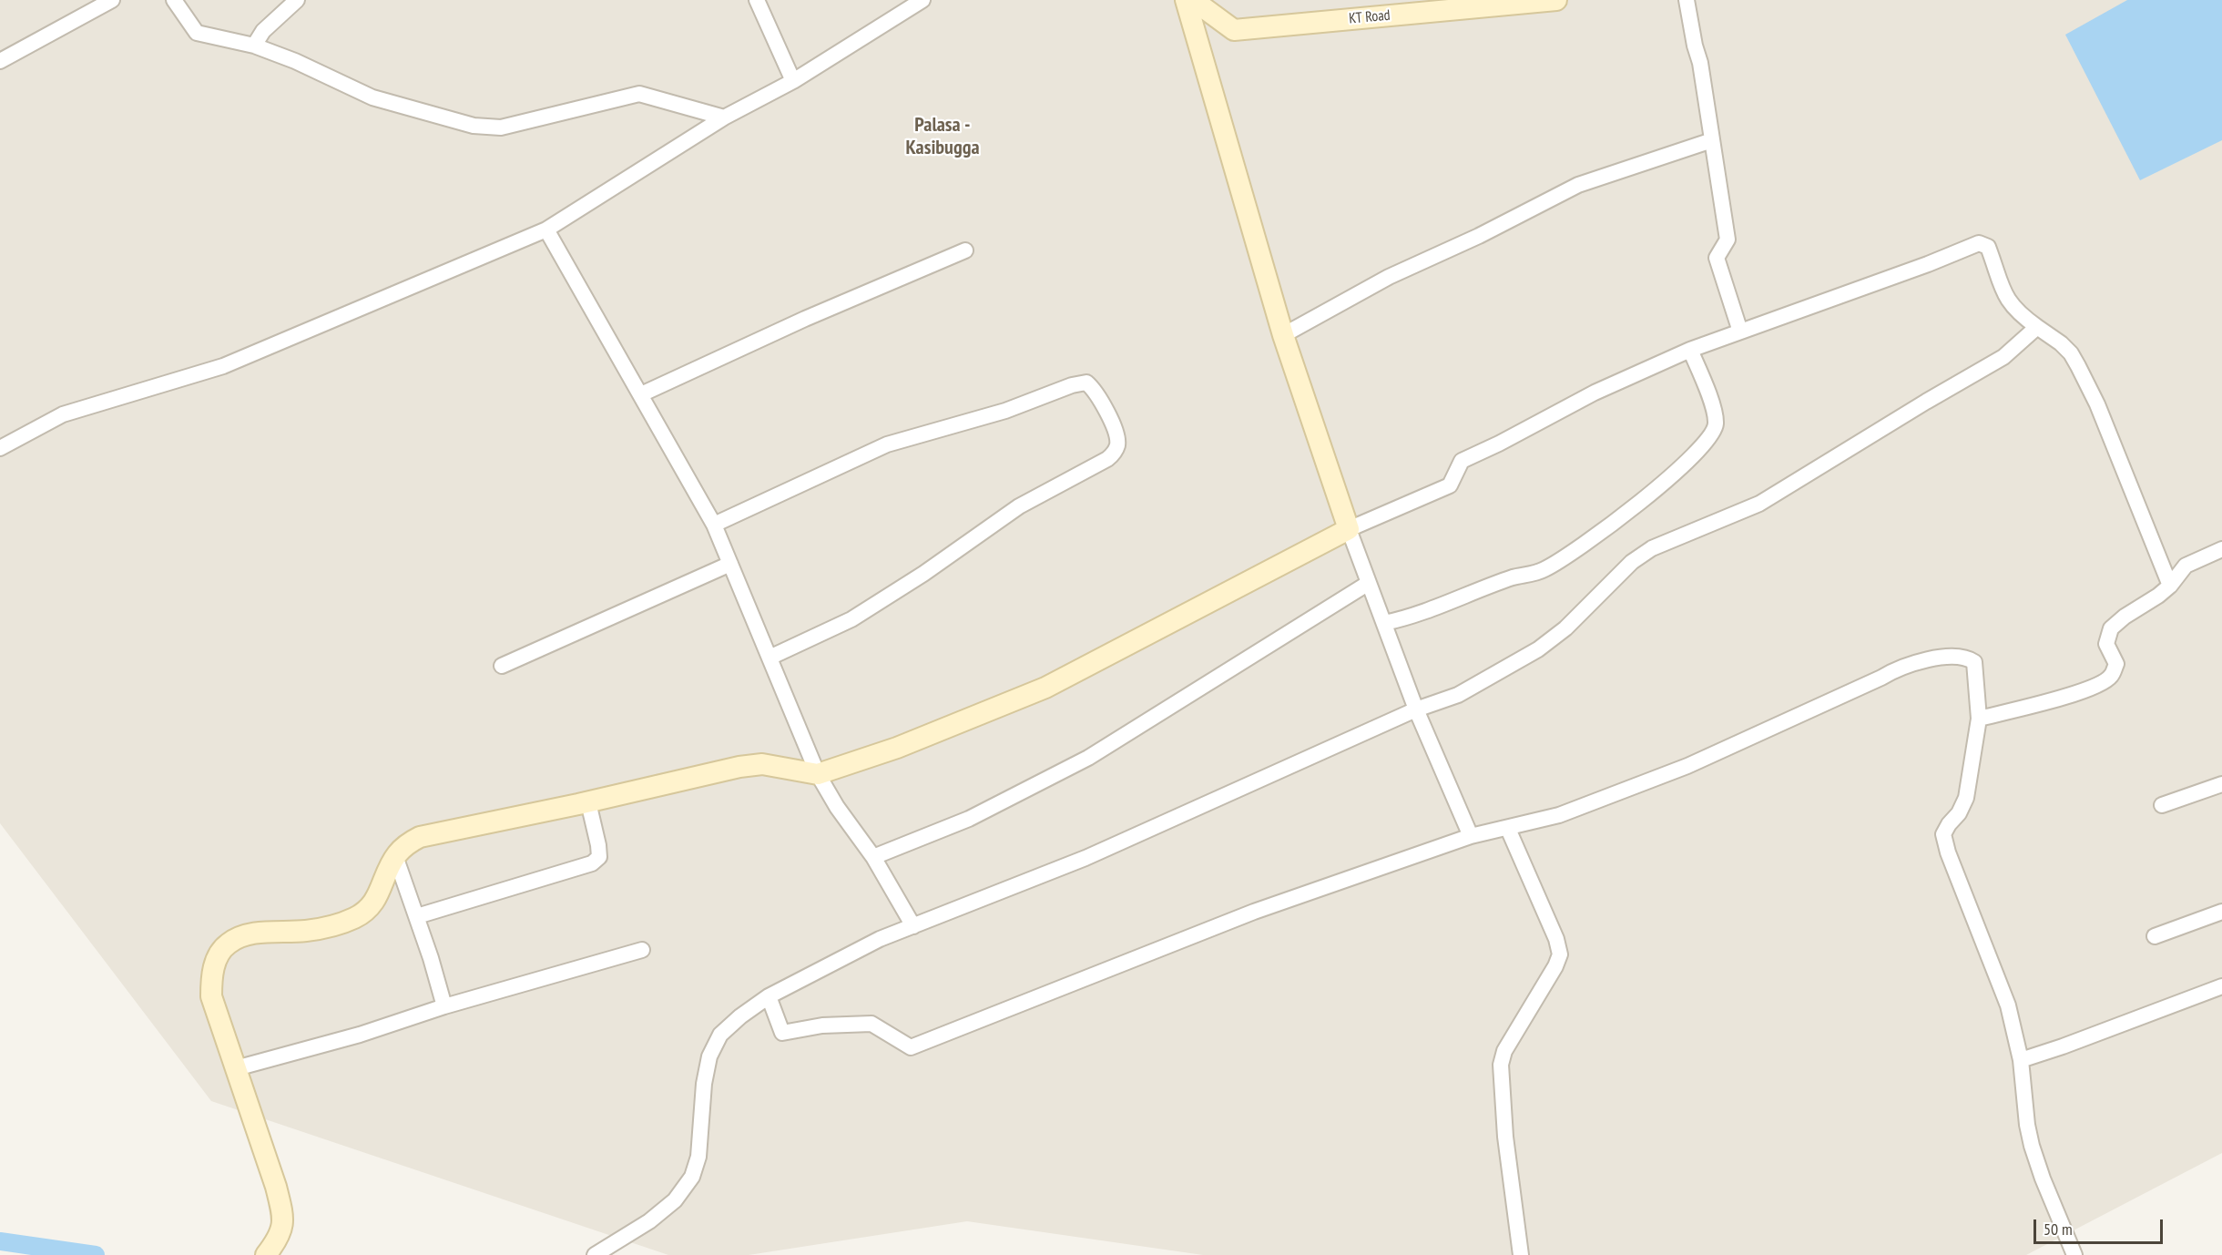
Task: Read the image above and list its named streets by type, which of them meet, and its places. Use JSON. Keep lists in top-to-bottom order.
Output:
{
  "streets": {
    "main road": ["KT Road"]
  },
  "districts": ["Palasa - Kasibugga"],
  "scale_bar": "50 m"
}
